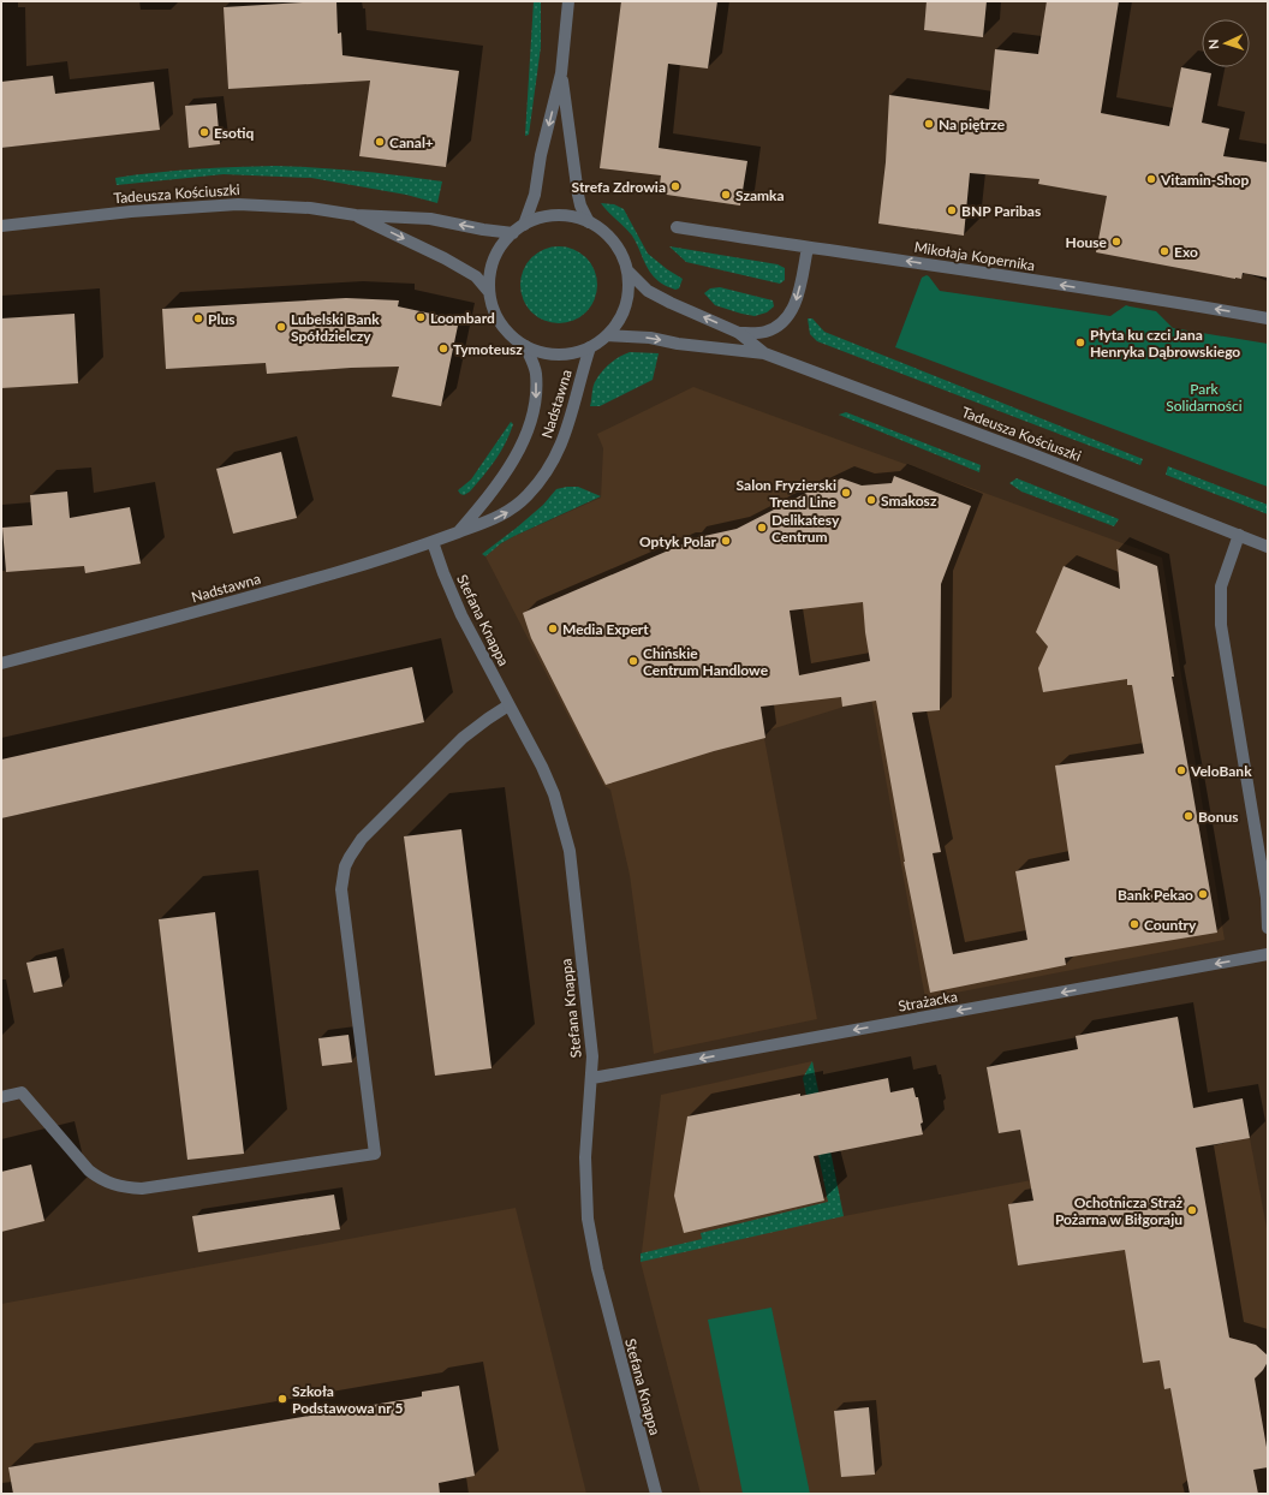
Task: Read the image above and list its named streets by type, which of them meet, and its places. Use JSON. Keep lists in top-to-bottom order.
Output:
{
  "streets": {
    "street": [
      "Tadeusza Kościuszki",
      "Mikołaja Kopernika",
      "Nadstawna",
      "Stefana Knappa",
      "Strażacka"
    ]
  },
  "crossings": [
    ["Tadeusza Kościuszki", "Nadstawna"],
    ["Nadstawna", "Stefana Knappa"],
    ["Stefana Knappa", "Strażacka"]
  ],
  "one_way": ["Mikołaja Kopernika", "Strażacka"],
  "parks": ["Park Solidarności"],
  "places": [
    "Na piętrze",
    "Esotiq",
    "Canal+",
    "Vitamin-Shop",
    "Strefa Zdrowia",
    "Szamka",
    "BNP Paribas",
    "House",
    "Exo",
    "Loombard",
    "Plus",
    "Lubelski Bank Spółdzielczy",
    "Płyta ku czci Jana Henryka Dąbrowskiego",
    "Tymoteusz",
    "Salon Fryzierski Trend Line",
    "Smakosz",
    "Delikatesy Centrum",
    "Optyk Polar",
    "Media Expert",
    "Chińskie Centrum Handlowe",
    "VeloBank",
    "Bonus",
    "Bank Pekao",
    "Country",
    "Ochotnicza Straż Pożarna w Biłgoraju",
    "Szkoła Podstawowa nr 5"
  ],
  "north": "left"
}
